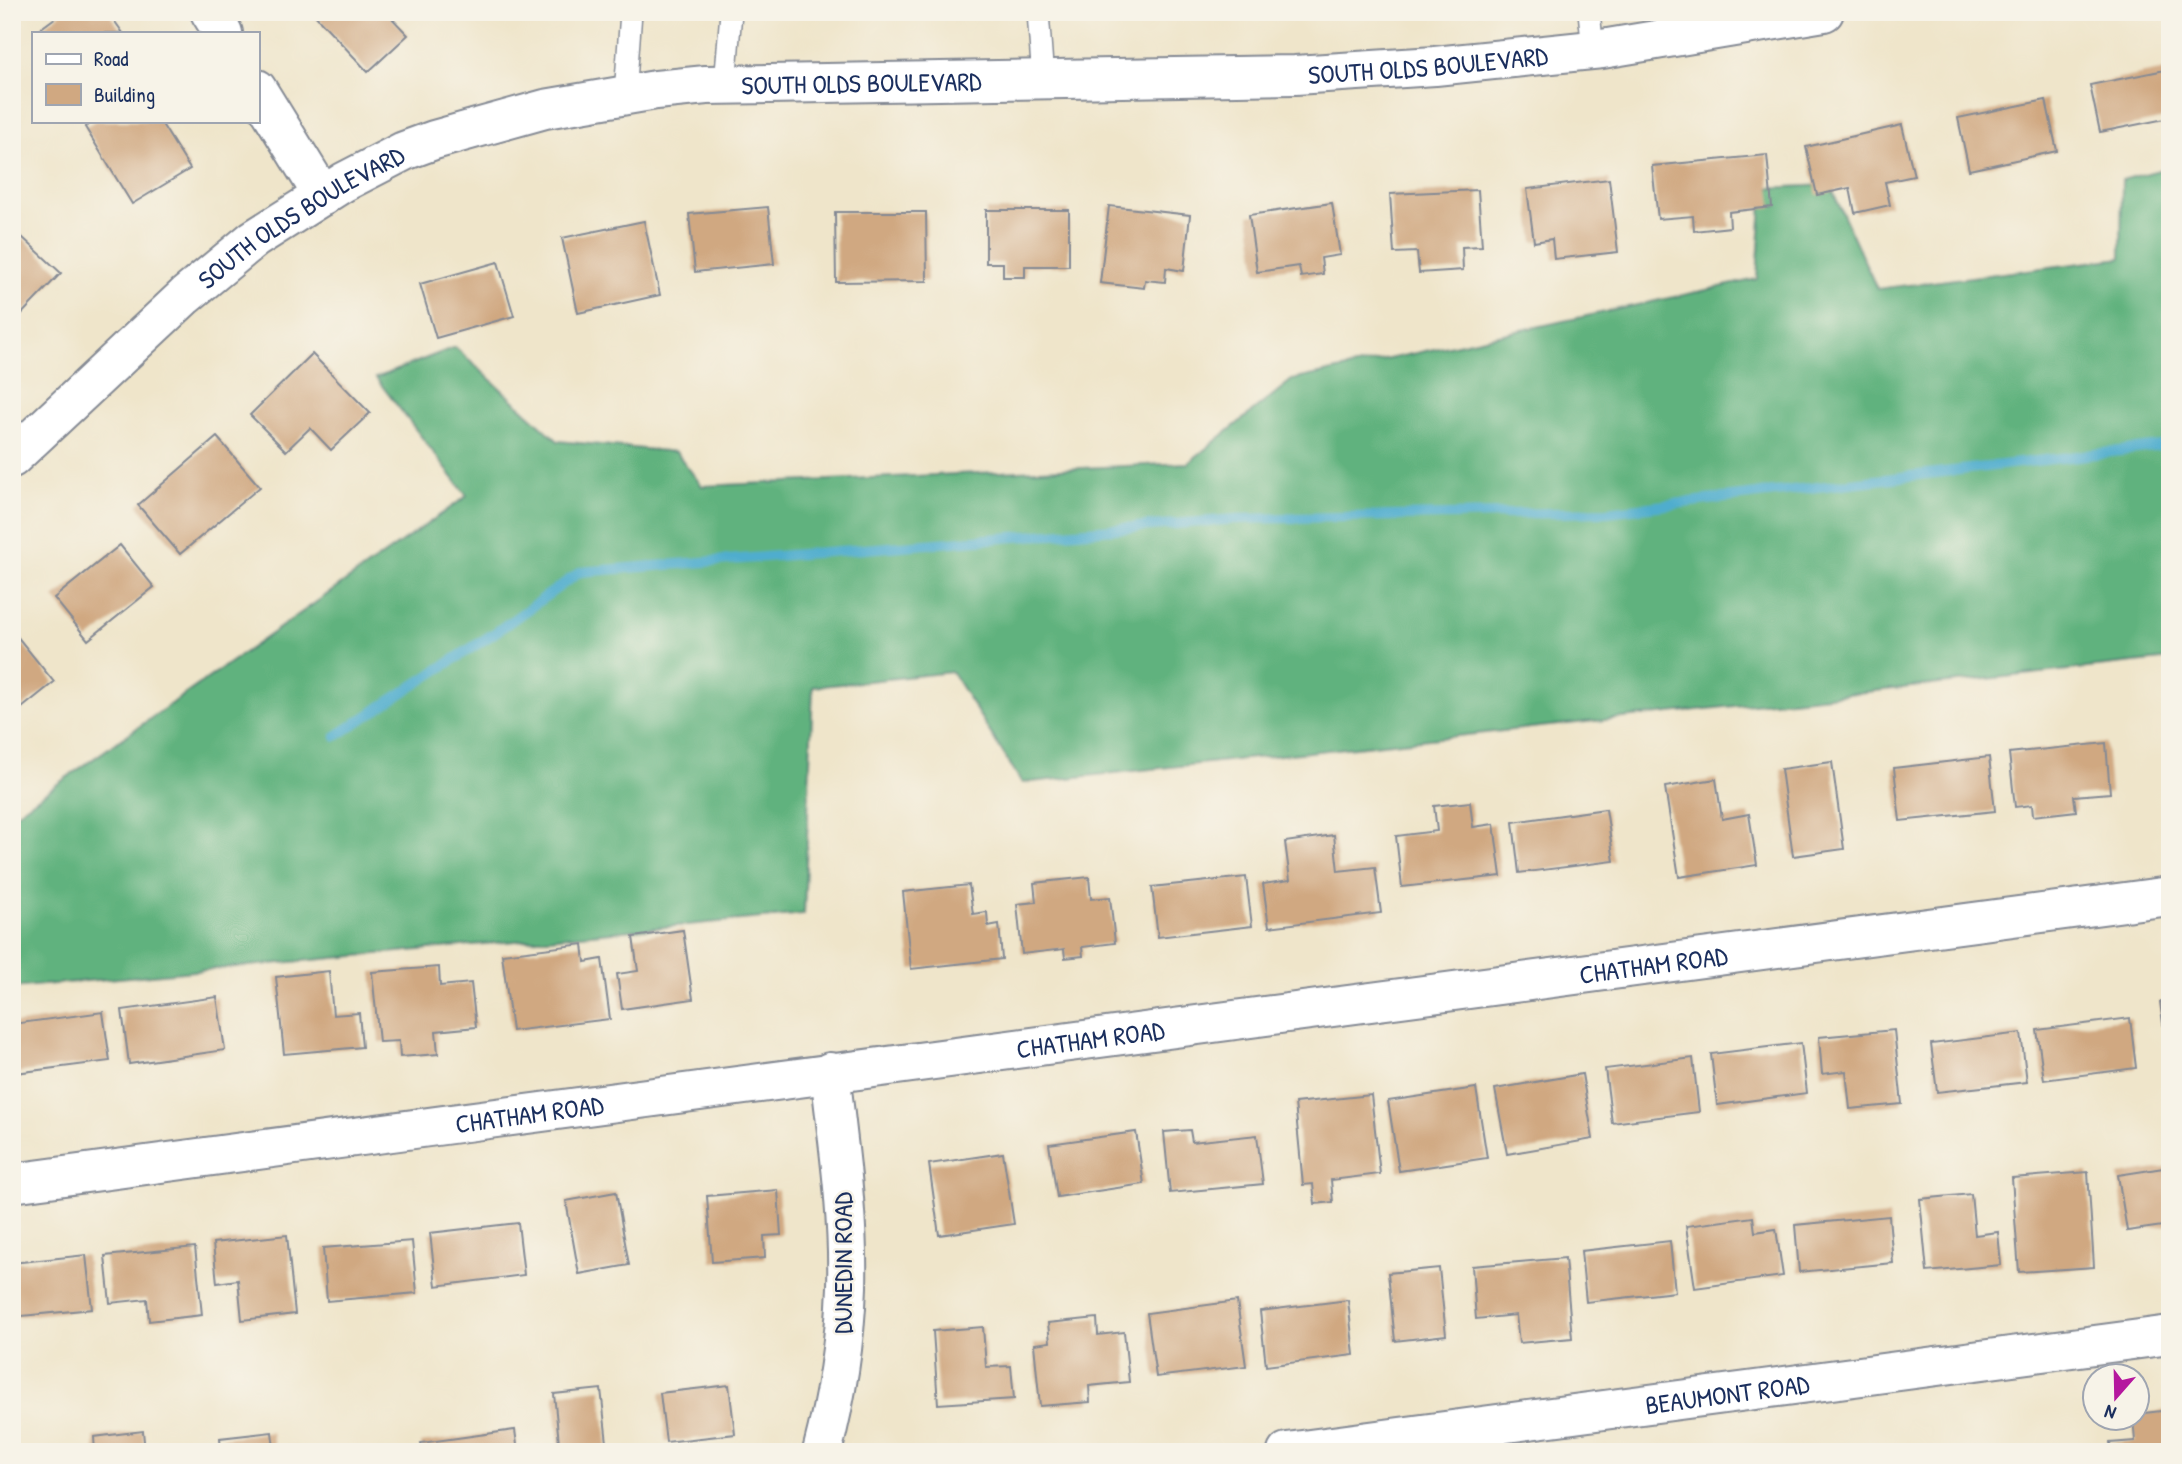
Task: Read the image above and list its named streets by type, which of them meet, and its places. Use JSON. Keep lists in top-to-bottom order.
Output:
{
  "streets": {
    "street": [
      "SOUTH OLDS BOULEVARD",
      "CHATHAM ROAD",
      "DUNEDIN ROAD",
      "BEAUMONT ROAD"
    ]
  },
  "crossings": [
    ["CHATHAM ROAD", "DUNEDIN ROAD"]
  ],
  "legend": ["Road", "Building"],
  "north": "bottom"
}
